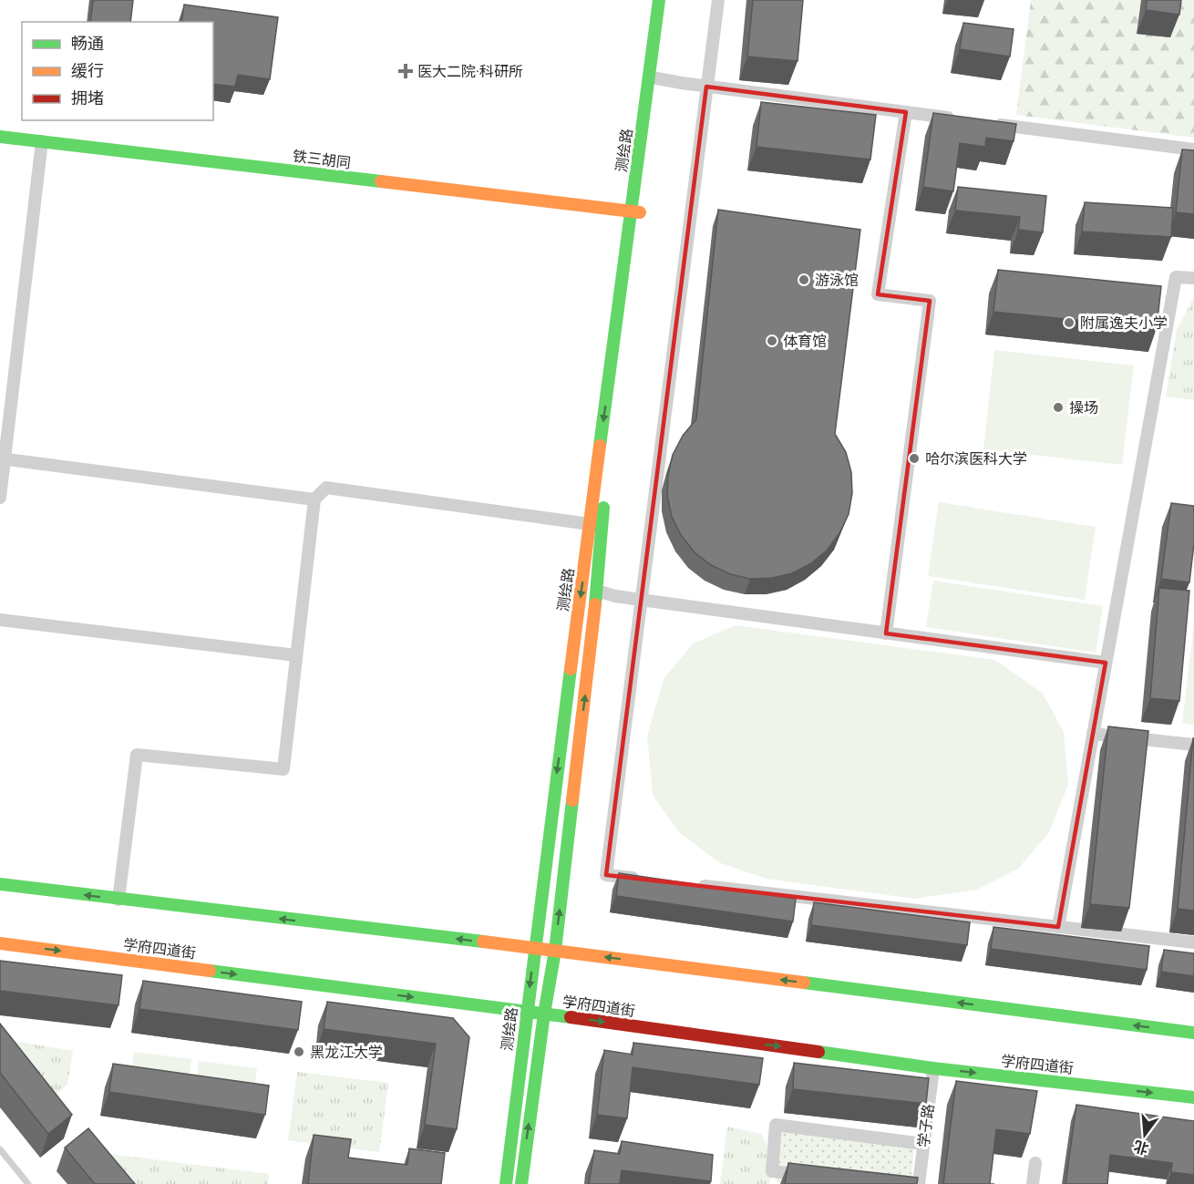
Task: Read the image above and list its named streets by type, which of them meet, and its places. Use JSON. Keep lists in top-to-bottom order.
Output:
{
  "streets": {
    "main road": ["测绘路", "铁三胡同", "学府四道街"],
    "street": ["学子路"]
  },
  "crossings": [
    ["测绘路", "铁三胡同"],
    ["测绘路", "学府四道街"],
    ["学府四道街", "学子路"]
  ],
  "places": {
    "health": ["医大二院·科研所"],
    "other": [
      "游泳馆",
      "附属逸夫小学",
      "体育馆",
      "操场",
      "哈尔滨医科大学",
      "黑龙江大学"
    ]
  },
  "legend": ["畅通", "缓行", "拥堵"],
  "north": "bottom"
}
